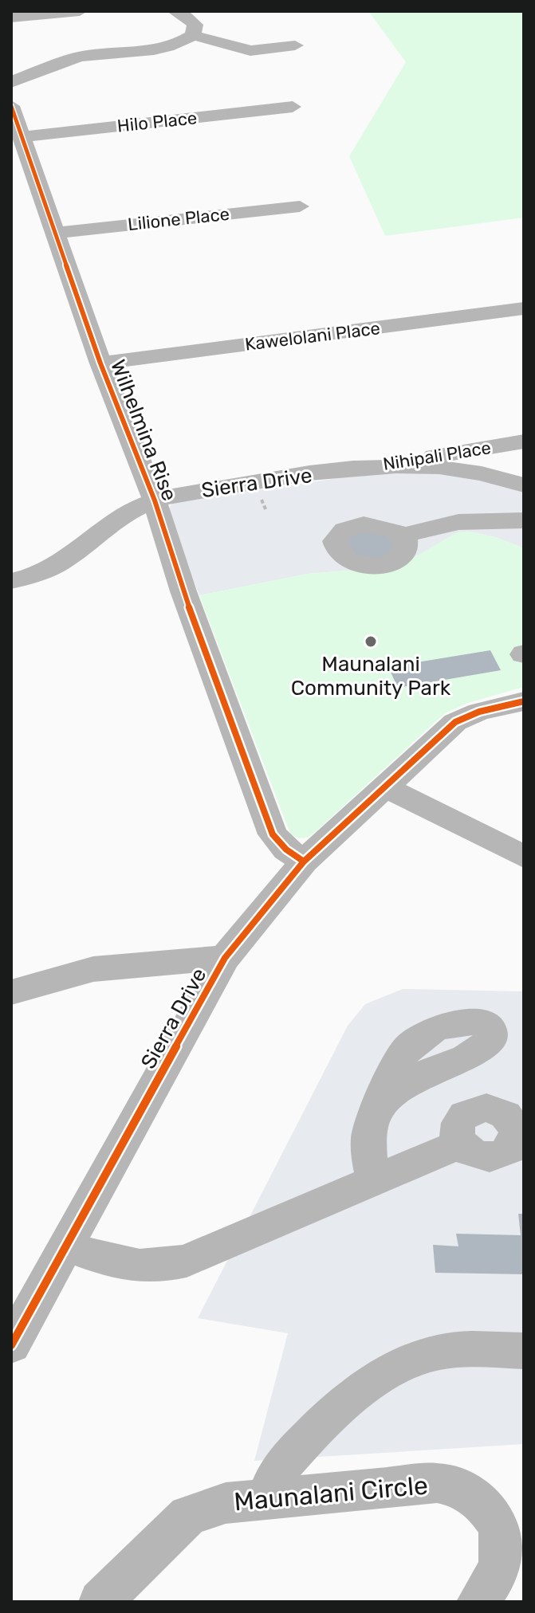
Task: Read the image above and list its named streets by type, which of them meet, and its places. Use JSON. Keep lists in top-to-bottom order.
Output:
{
  "streets": {
    "street": [
      "Hilo Place",
      "Lilione Place",
      "Kawelolani Place",
      "Wilhelmina Rise",
      "Nihipali Place",
      "Sierra Drive",
      "Maunalani Circle"
    ]
  },
  "crossings": [
    ["Hilo Place", "Wilhelmina Rise"],
    ["Lilione Place", "Wilhelmina Rise"],
    ["Kawelolani Place", "Wilhelmina Rise"],
    ["Wilhelmina Rise", "Sierra Drive"],
    ["Nihipali Place", "Sierra Drive"]
  ],
  "places": ["Maunalani Community Park"]
}
